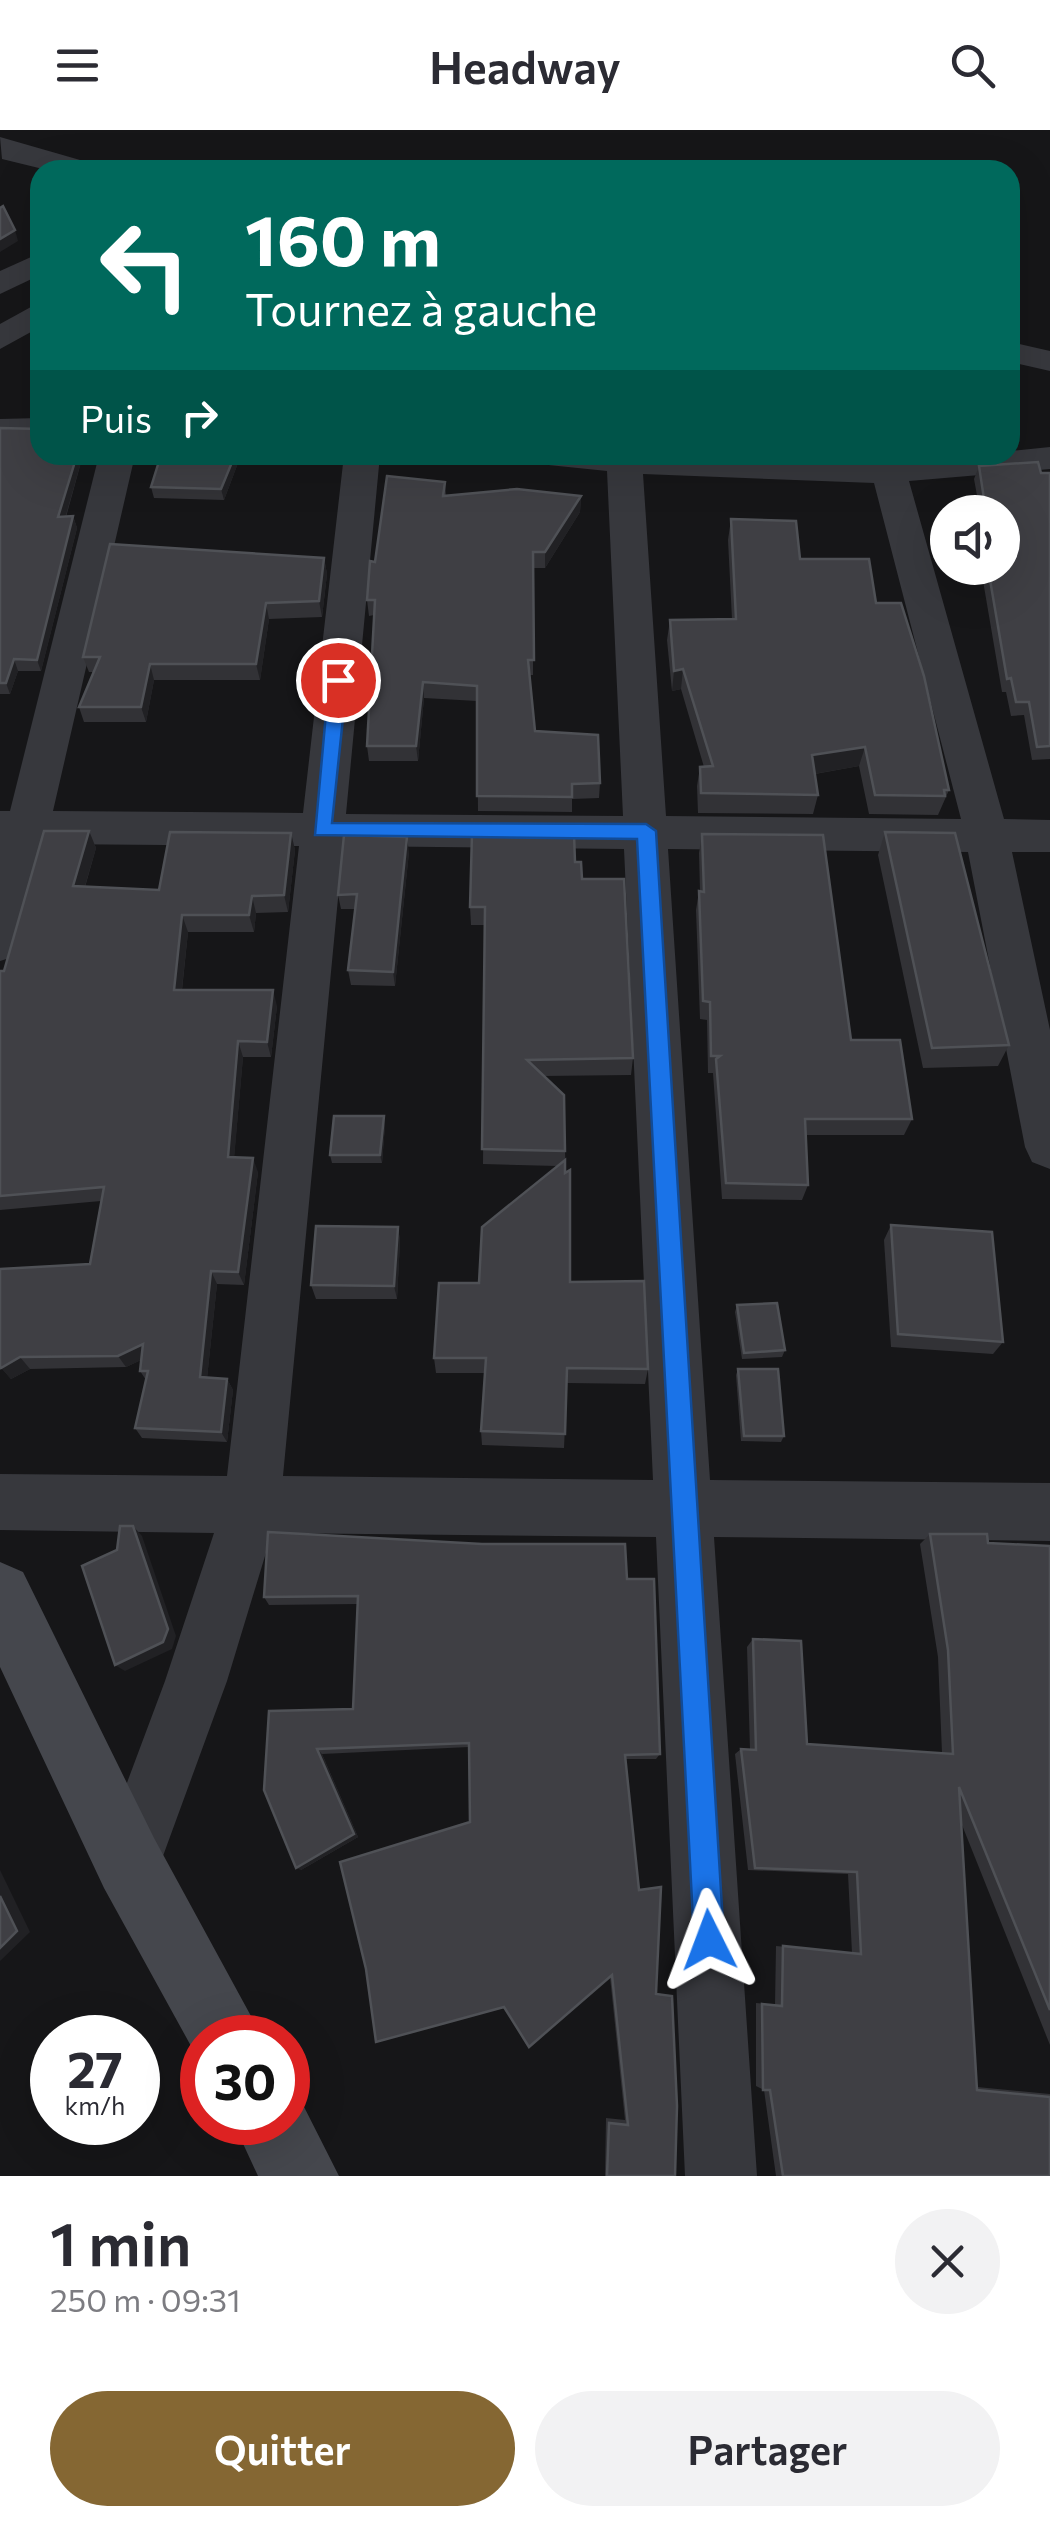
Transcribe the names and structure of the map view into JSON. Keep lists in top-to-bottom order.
{
  "page": {
    "header": "Headway",
    "turn": ["160 m", "Tournez à gauche"],
    "then": "Puis",
    "speed": "27 km/h",
    "limit": "30",
    "heading": ["1 min", "250 m · 09:31"],
    "buttons": ["Quitter", "Partager"]
  }
}
